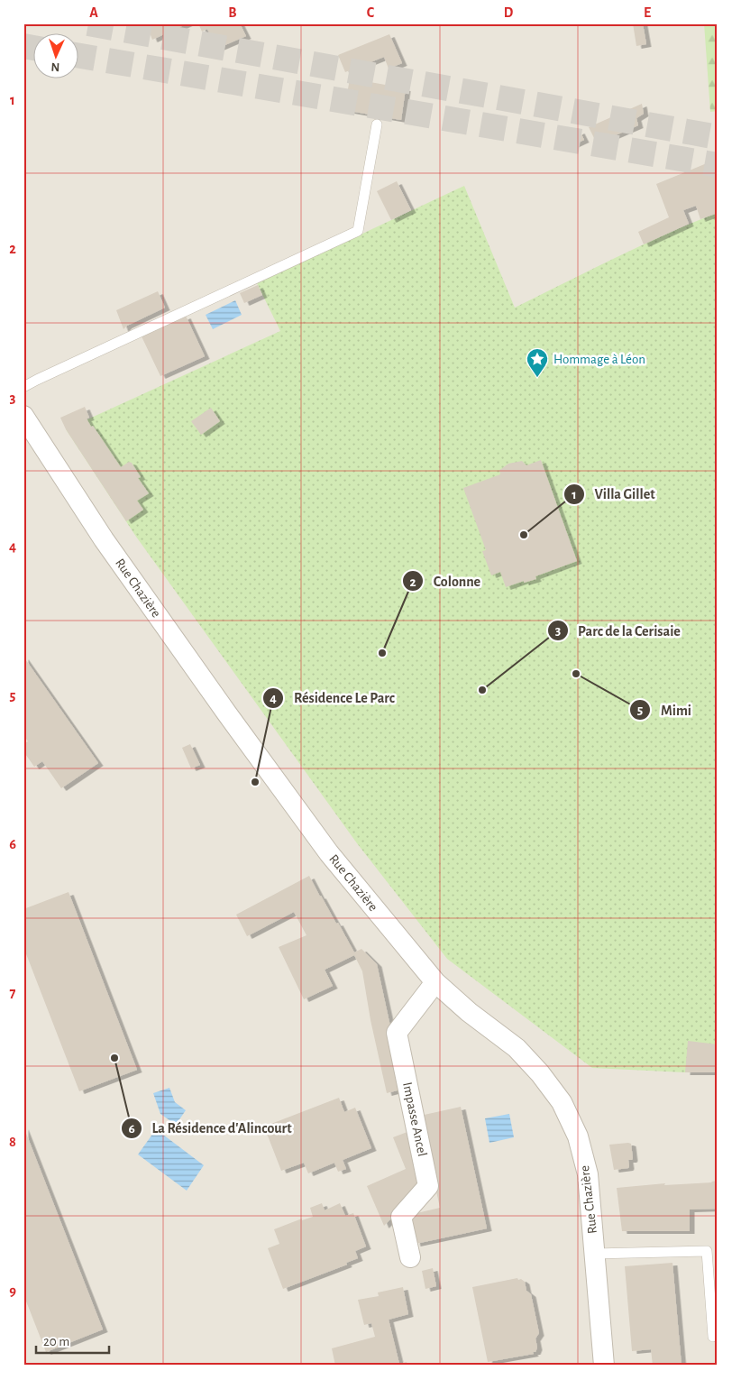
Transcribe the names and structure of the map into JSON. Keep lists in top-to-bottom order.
{
  "streets": {
    "street": ["Rue Chazière", "Impasse Ancel"]
  },
  "crossings": [
    ["Rue Chazière", "Impasse Ancel"]
  ],
  "places": {
    "place": ["Hommage à Léon"],
    "other": [
      "Villa Gillet",
      "Colonne",
      "Mimi",
      "Parc de la Cerisaie",
      "Résidence Le Parc",
      "La Résidence d'Alincourt"
    ]
  },
  "scale_bar": "20 m",
  "north": "bottom",
  "grid": {
    "columns": [
      "A",
      "B",
      "C",
      "D",
      "E"
    ],
    "rows": [
      "1",
      "2",
      "3",
      "4",
      "5",
      "6",
      "7",
      "8",
      "9"
    ]
  }
}
